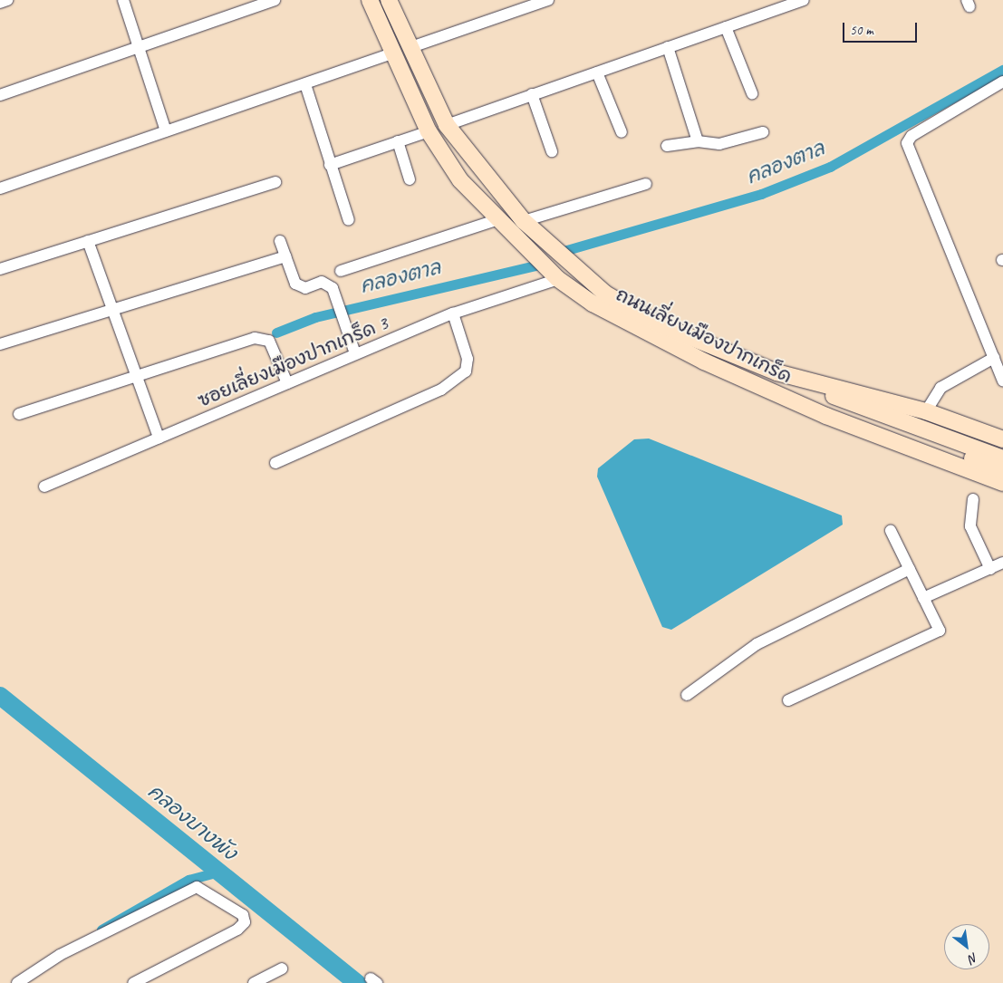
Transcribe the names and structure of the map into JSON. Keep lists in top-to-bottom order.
{
  "streets": {
    "main road": ["ถนนเลี่ยงเมืองปากเกร็ด"],
    "street": ["ซอยเลี่ยงเมืองปากเกร็ด 3"]
  },
  "crossings": [
    ["ถนนเลี่ยงเมืองปากเกร็ด", "ซอยเลี่ยงเมืองปากเกร็ด 3"]
  ],
  "water": ["คลองตาล", "คลองบางพัง"],
  "scale_bar": "50 m",
  "north": "bottom right"
}
